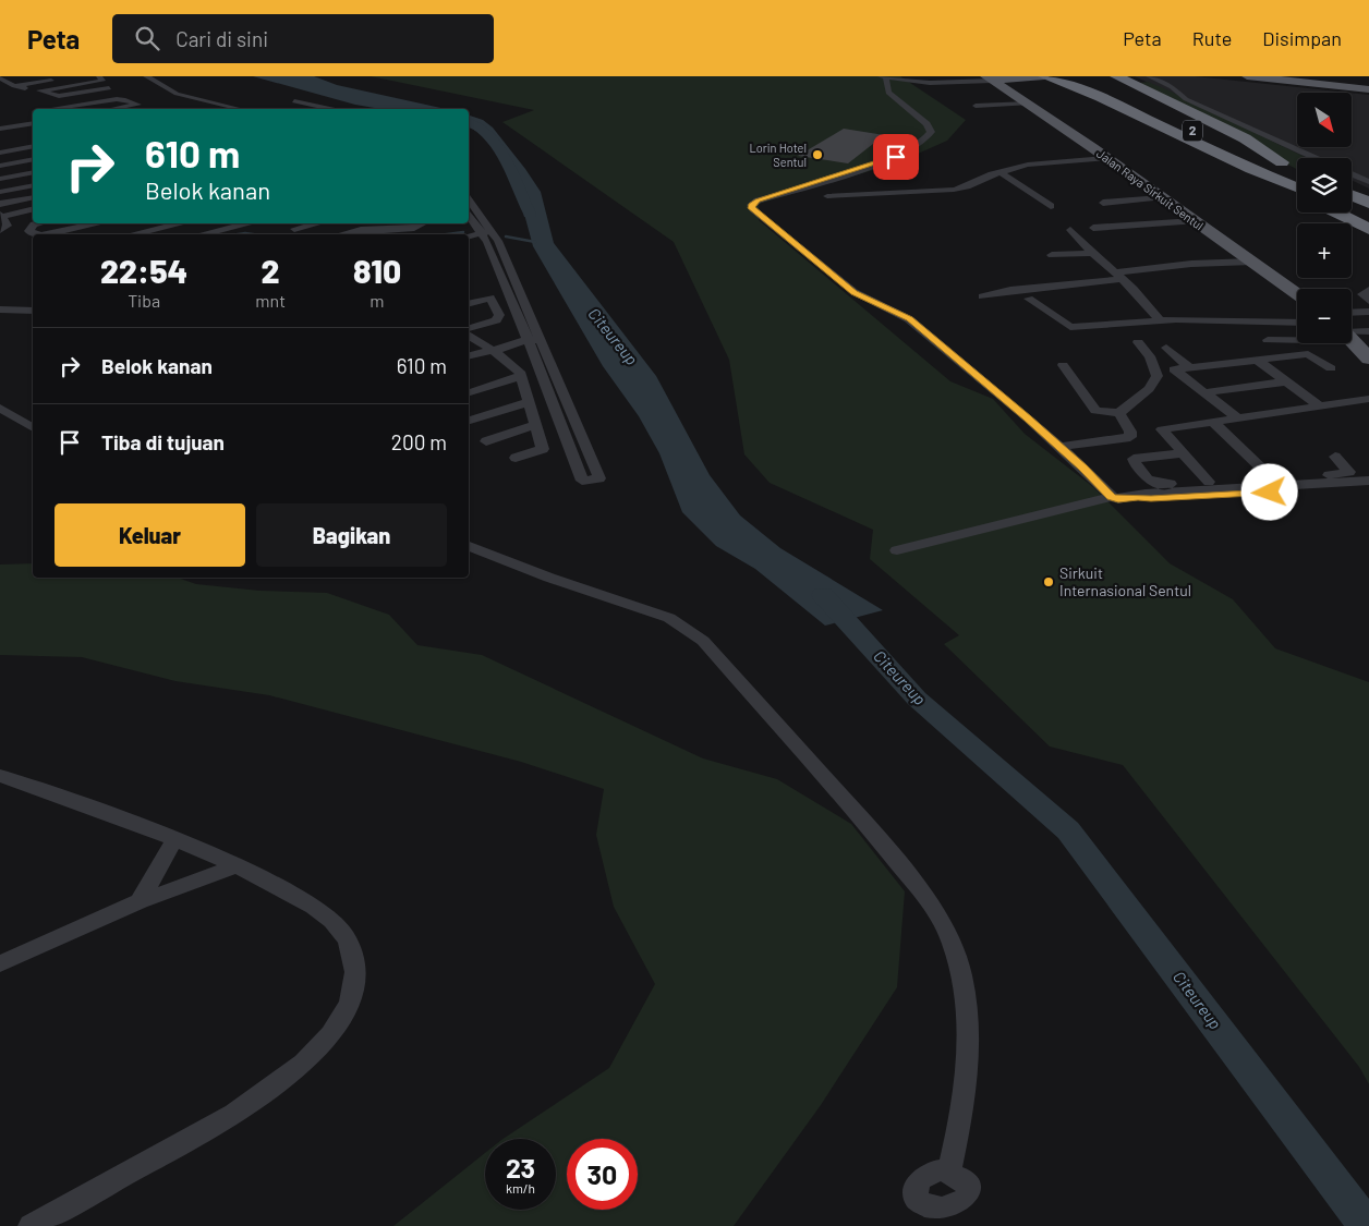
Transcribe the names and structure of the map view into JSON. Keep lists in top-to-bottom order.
{
  "streets": {
    "highway": ["2"],
    "main road": ["Jalan Raya Sirkuit Sentul"]
  },
  "water": ["Citeureup"],
  "places": ["Lorin Hotel Sentul", "Sirkuit Internasional Sentul"],
  "north": "bottom right",
  "page": {
    "header": "Peta",
    "search": "Cari di sini",
    "nav": ["Peta", "Rute", "Disimpan"],
    "map_buttons": ["+", "−"],
    "turn": ["610 m", "Belok kanan"],
    "eta": [
      "22:54",
      "Tiba",
      "2",
      "mnt",
      "810",
      "m"
    ],
    "list": [
      {
        "name": "Belok kanan",
        "value": "610 m"
      },
      {
        "name": "Tiba di tujuan",
        "value": "200 m"
      }
    ],
    "buttons": ["Keluar", "Bagikan"],
    "speed": "23 km/h",
    "limit": "30"
  }
}
